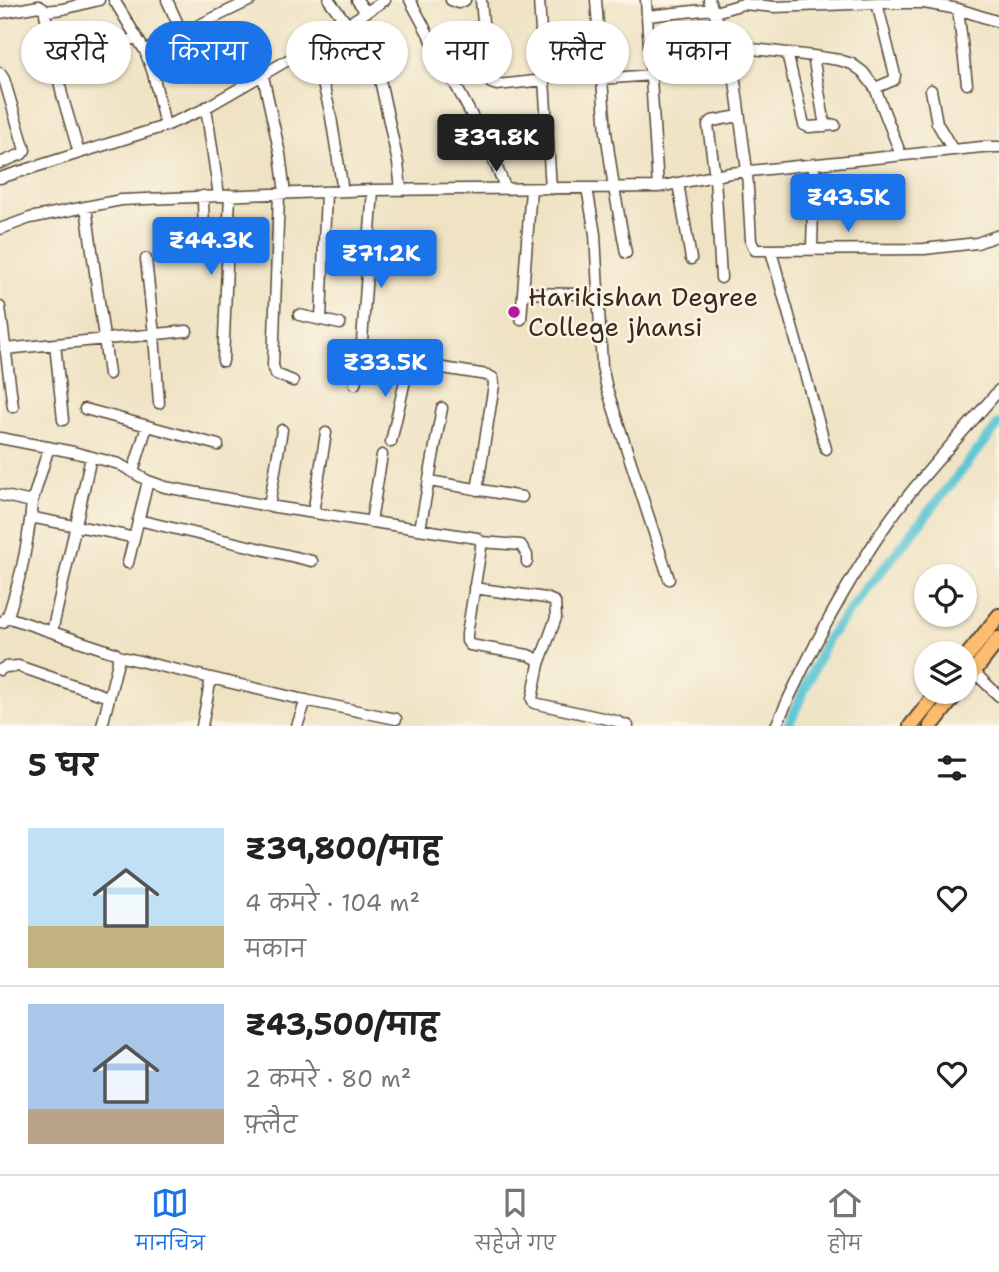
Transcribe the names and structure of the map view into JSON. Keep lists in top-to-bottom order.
{
  "places": ["Harikishan Degree College jhansi"],
  "page": {
    "chip": [
      "खरीदें",
      "किराया",
      "फ़िल्टर",
      "नया",
      "फ़्लैट",
      "मकान"
    ],
    "price": [
      "₹39.8K",
      "₹43.5K",
      "₹44.3K",
      "₹71.2K",
      "₹33.5K"
    ],
    "heading": "5 घर",
    "list": [
      {
        "name": "₹39,800/माह",
        "note": "4 कमरे · 104 m² · मकान"
      },
      {
        "name": "₹43,500/माह",
        "note": "2 कमरे · 80 m² · फ़्लैट"
      }
    ],
    "tabs": ["मानचित्र", "सहेजे गए", "होम"]
  }
}
